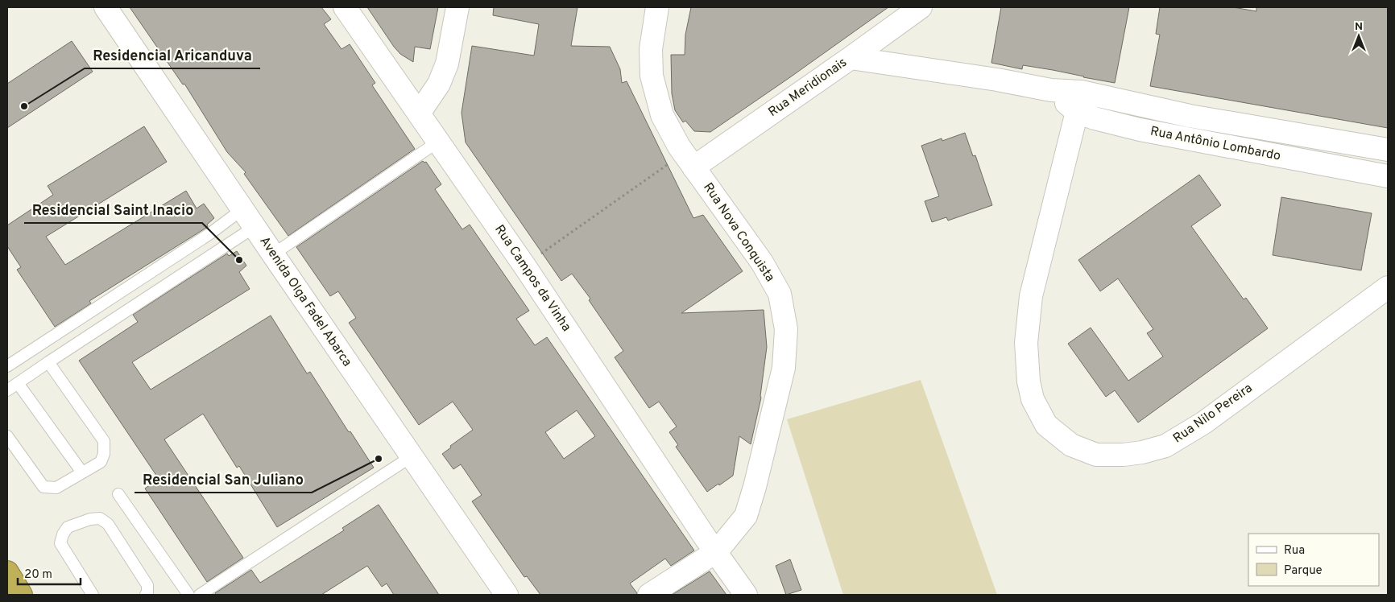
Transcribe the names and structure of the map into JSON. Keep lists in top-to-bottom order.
{
  "streets": {
    "street": [
      "Rua Meridionais",
      "Rua Antônio Lombardo",
      "Rua Nova Conquista",
      "Rua Campos da Vinha",
      "Avenida Olga Fadel Abarca",
      "Rua Nilo Pereira"
    ]
  },
  "crossings": [
    ["Rua Meridionais", "Rua Antônio Lombardo"],
    ["Rua Meridionais", "Rua Nova Conquista"],
    ["Rua Antônio Lombardo", "Rua Nilo Pereira"],
    ["Rua Nova Conquista", "Rua Campos da Vinha"]
  ],
  "places": ["Residencial Aricanduva", "Residencial Saint Inacio", "Residencial San Juliano"],
  "legend": ["Rua", "Parque"],
  "scale_bar": "20 m",
  "north": "top"
}
